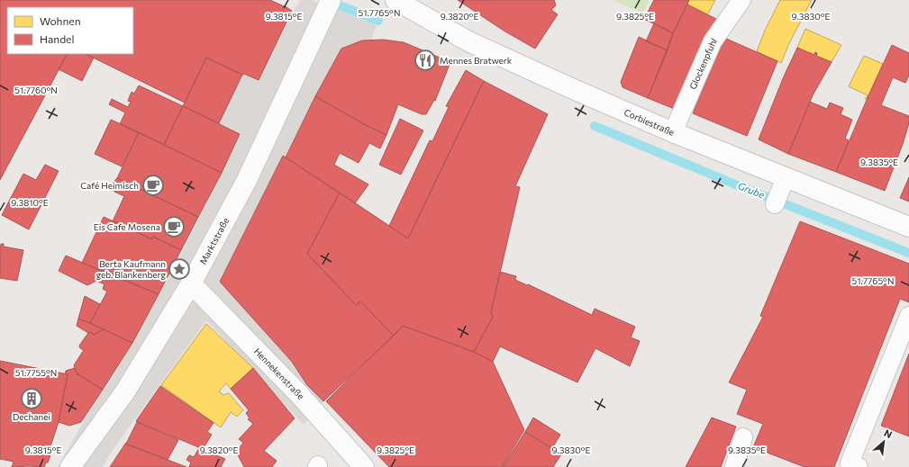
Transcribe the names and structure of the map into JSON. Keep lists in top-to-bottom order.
{
  "streets": {
    "street": ["Corbiestraße", "Marktstraße", "Hennekenstraße"],
    "lane": ["Glockenpfuhl"]
  },
  "crossings": [
    ["Glockenpfuhl", "Corbiestraße"],
    ["Marktstraße", "Hennekenstraße"]
  ],
  "water": ["Grube"],
  "places": {
    "restaurant": ["Mennes Bratwerk"],
    "cafe": ["Café Heimisch", "Eis Cafe Mosena"],
    "place": ["Berta Kaufmann geb. Blankenberg"],
    "building": ["Dechanei"]
  },
  "legend": ["Wohnen", "Handel"],
  "north": "top right",
  "coordinates": [
    "51.7765°N",
    "9.3815°E",
    "9.3820°E",
    "9.3825°E",
    "9.3830°E",
    "51.7760°N",
    "9.3835°E",
    "9.3810°E",
    "51.7755°N"
  ]
}
